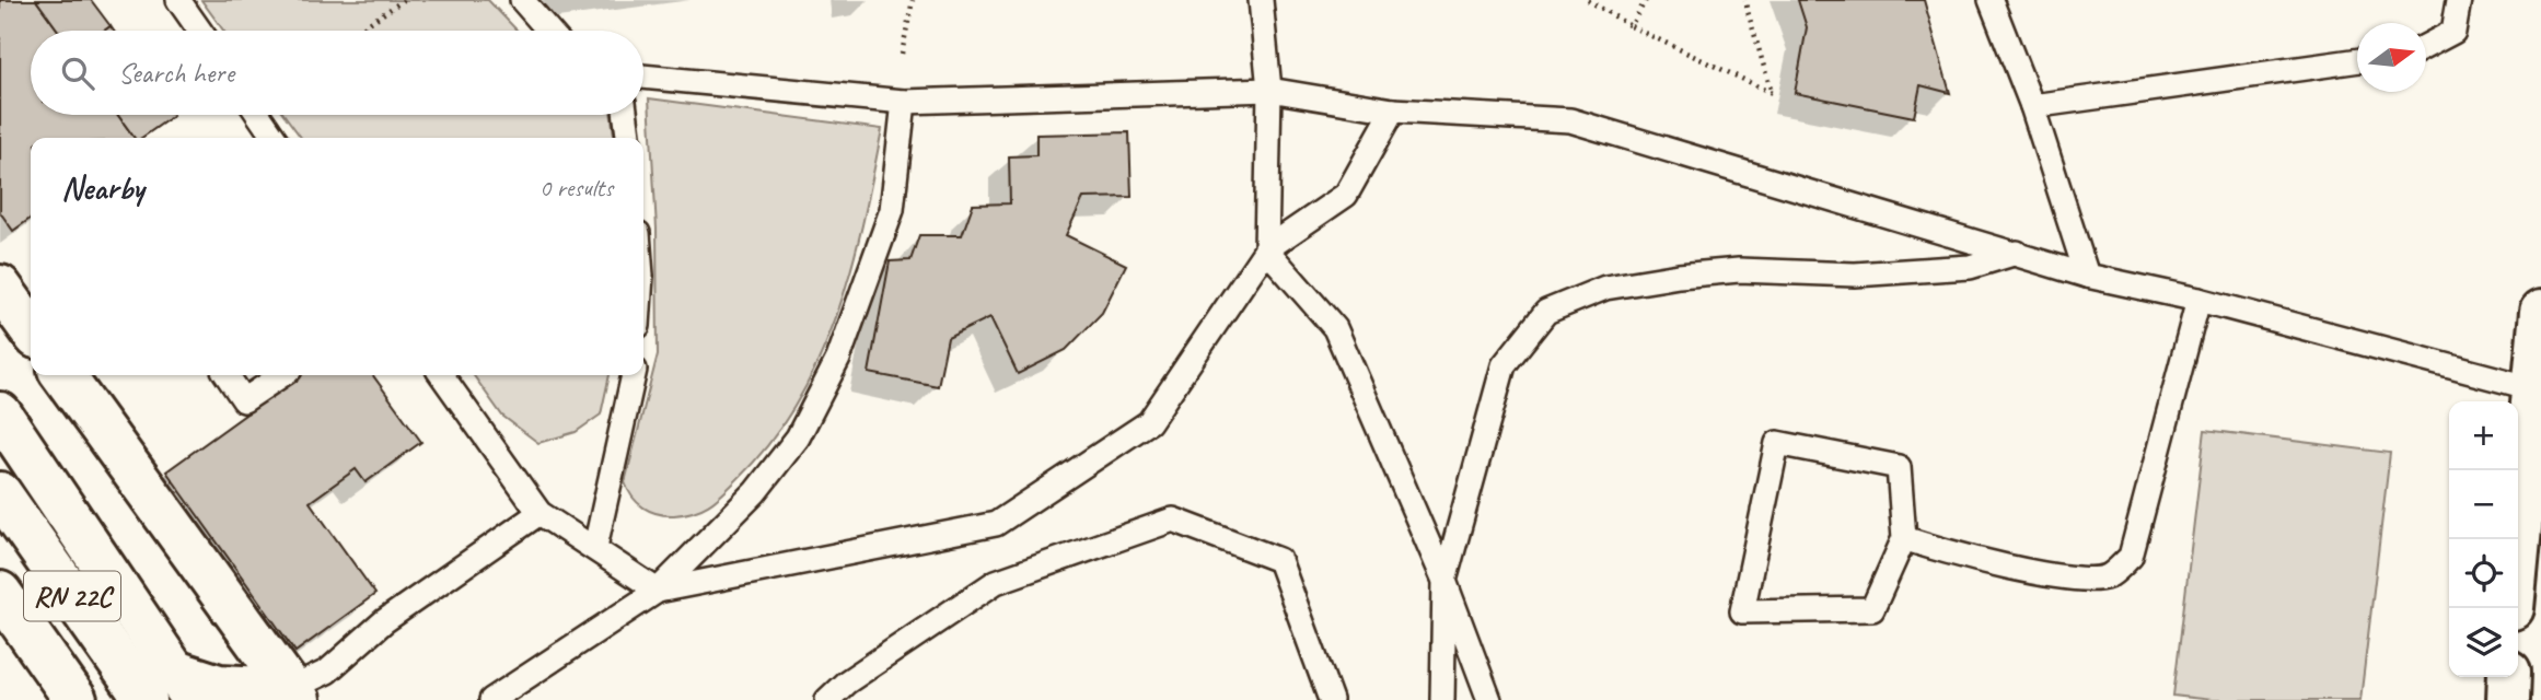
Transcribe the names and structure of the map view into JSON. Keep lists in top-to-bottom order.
{
  "streets": {
    "main road": ["RN 22C"]
  },
  "north": "right",
  "page": {
    "search": "Search here",
    "heading": ["Nearby", "0 results"],
    "map_buttons": ["+", "−"]
  }
}
